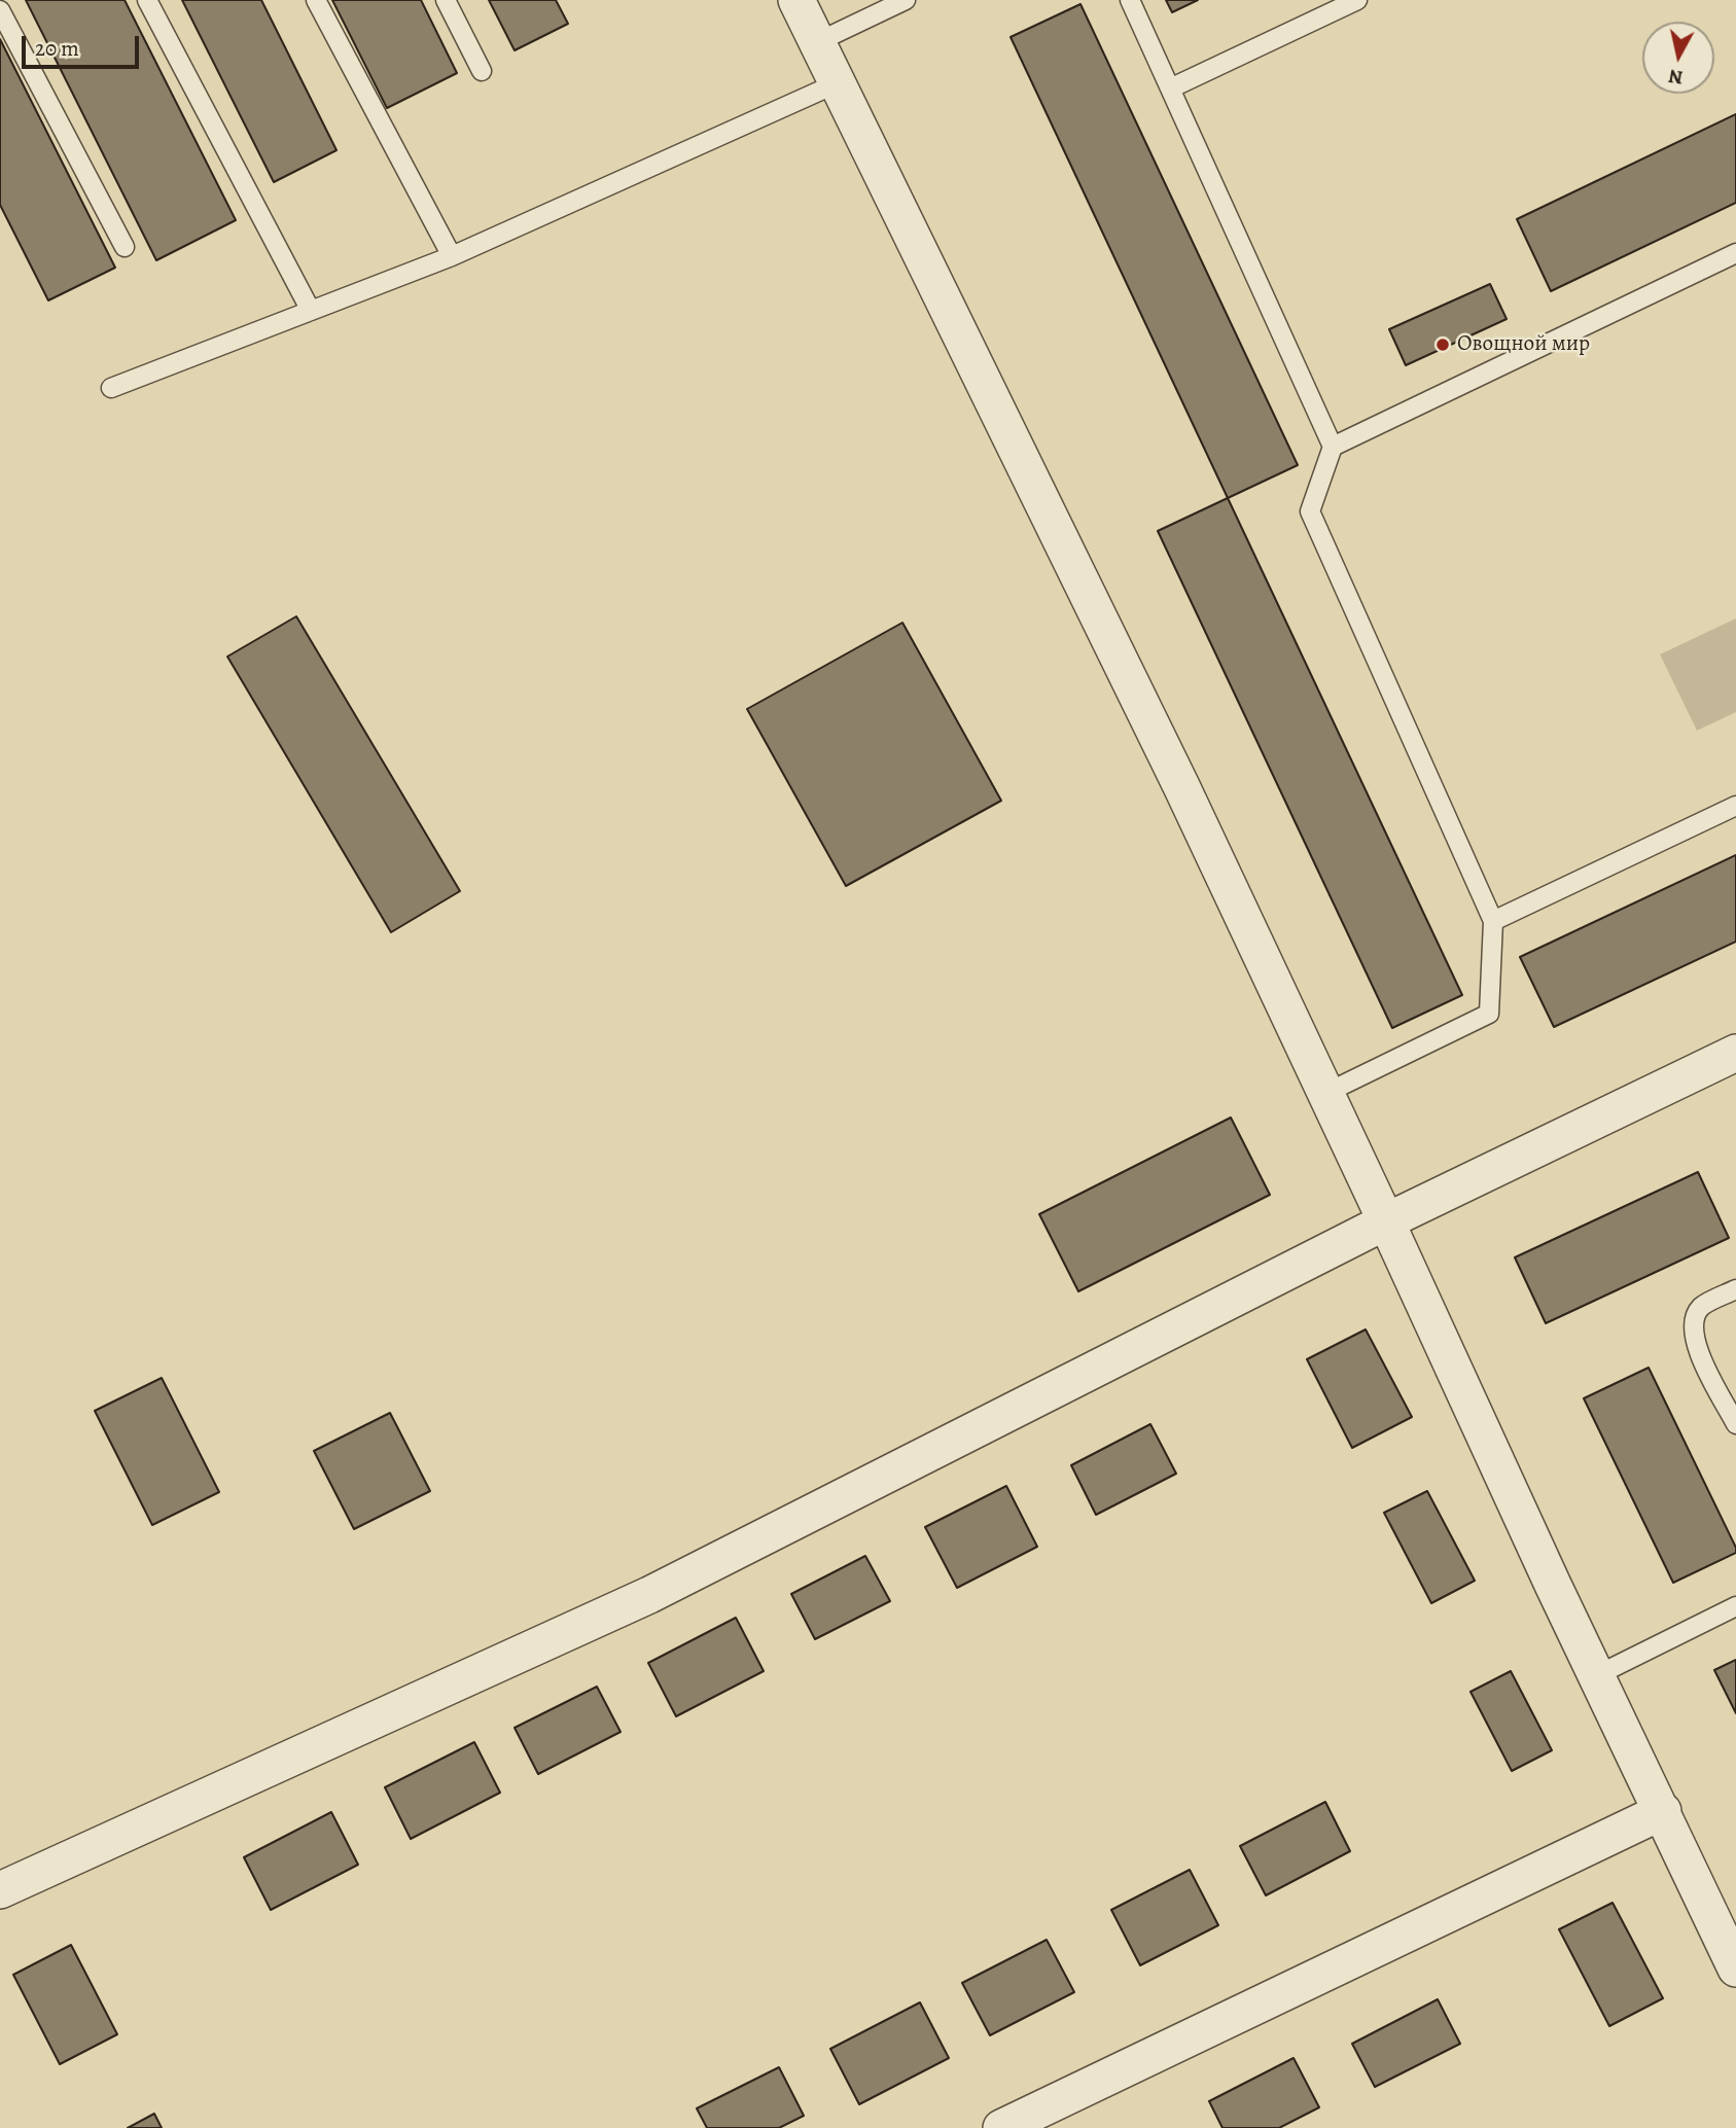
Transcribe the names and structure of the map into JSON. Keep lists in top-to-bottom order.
{
  "places": ["Овощной мир"],
  "scale_bar": "20 m",
  "north": "bottom"
}
